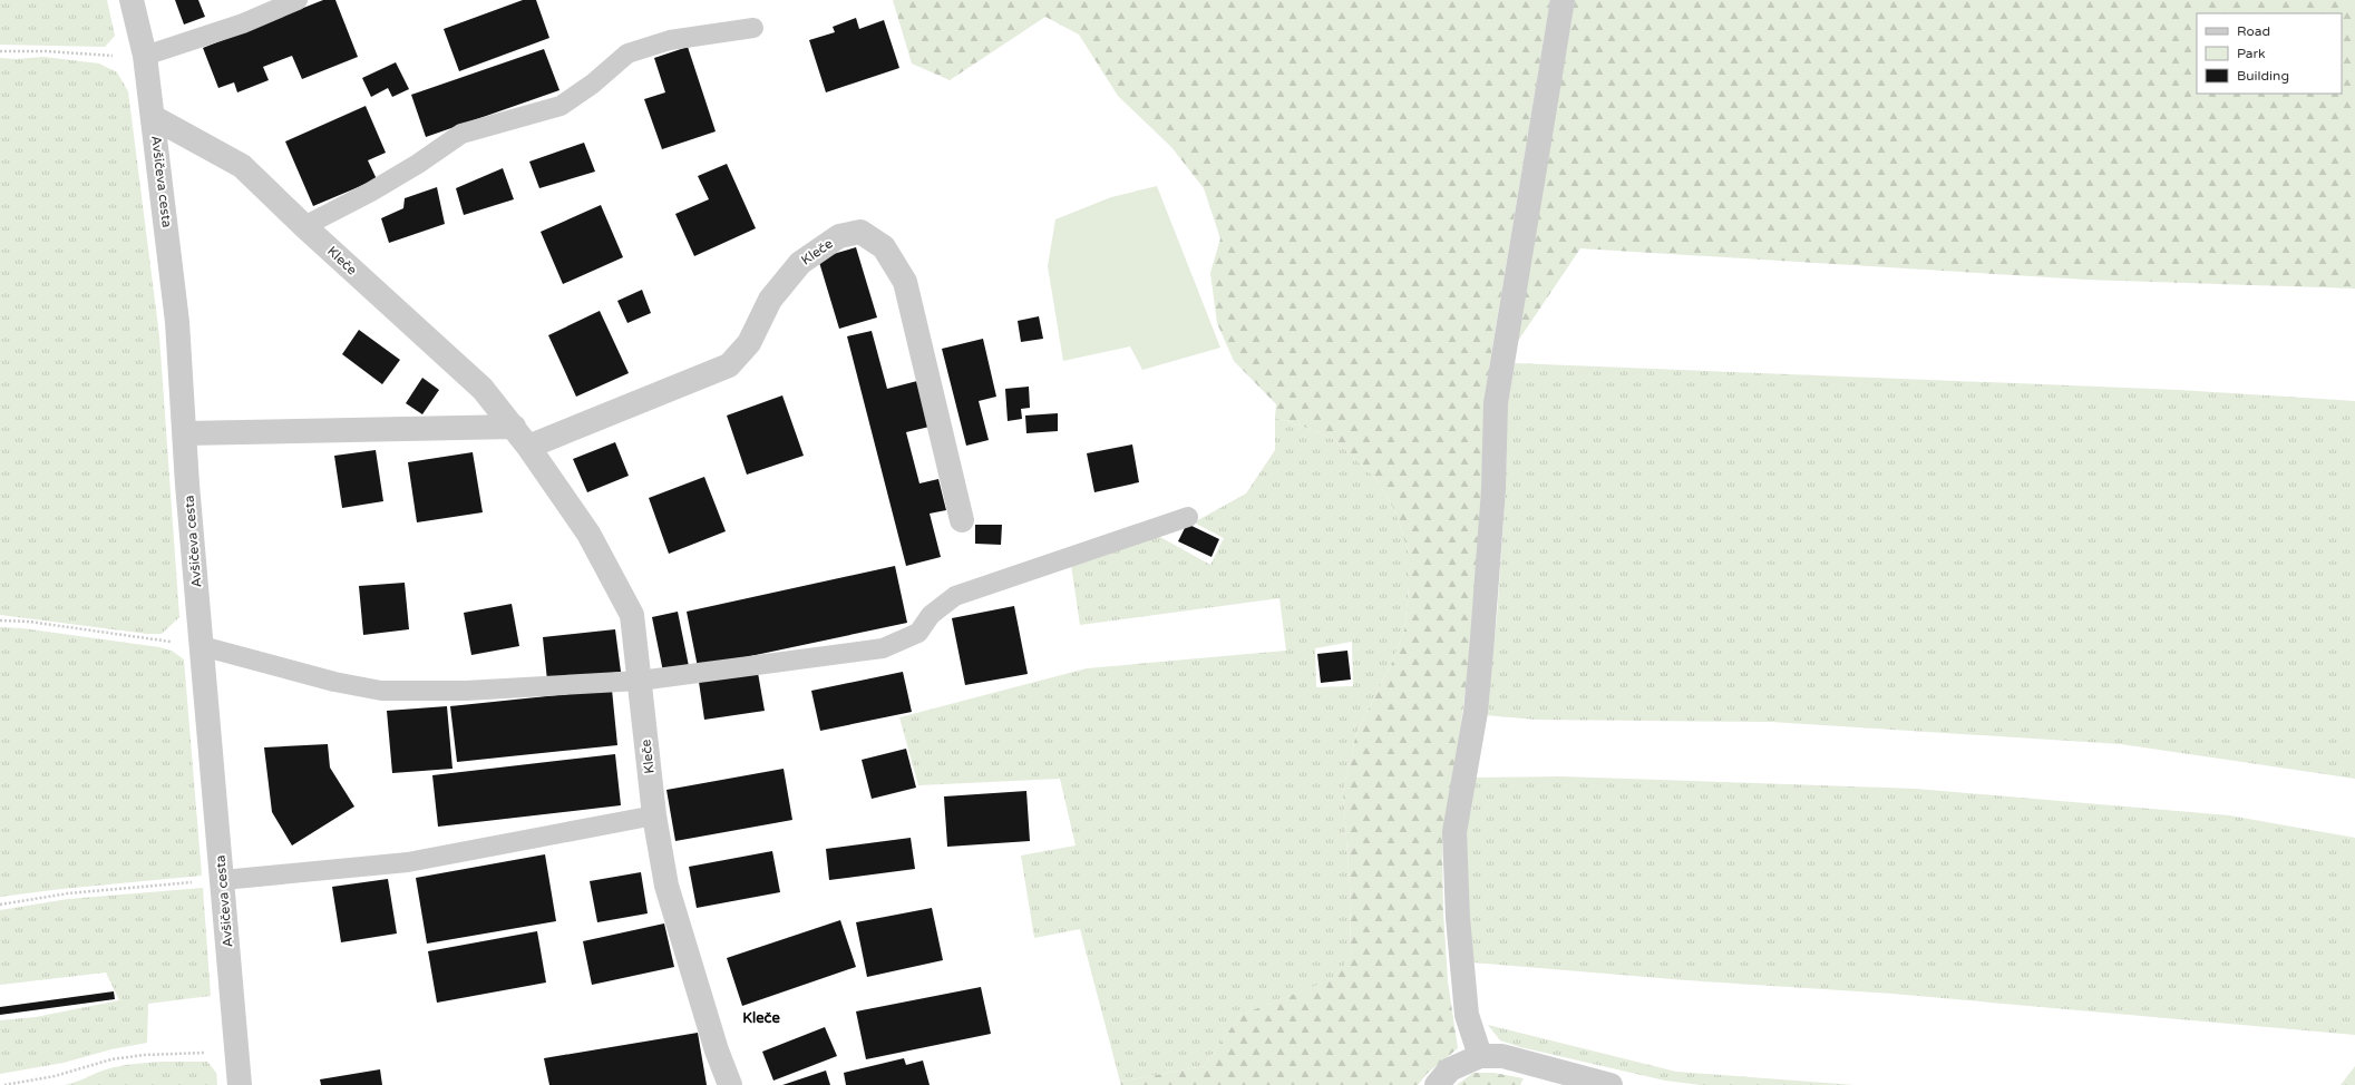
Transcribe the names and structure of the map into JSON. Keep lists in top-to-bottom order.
{
  "streets": {
    "street": ["Avšičeva cesta", "Kleče"]
  },
  "crossings": [
    ["Avšičeva cesta", "Kleče"]
  ],
  "districts": ["Kleče"],
  "legend": ["Road", "Park", "Building"]
}
